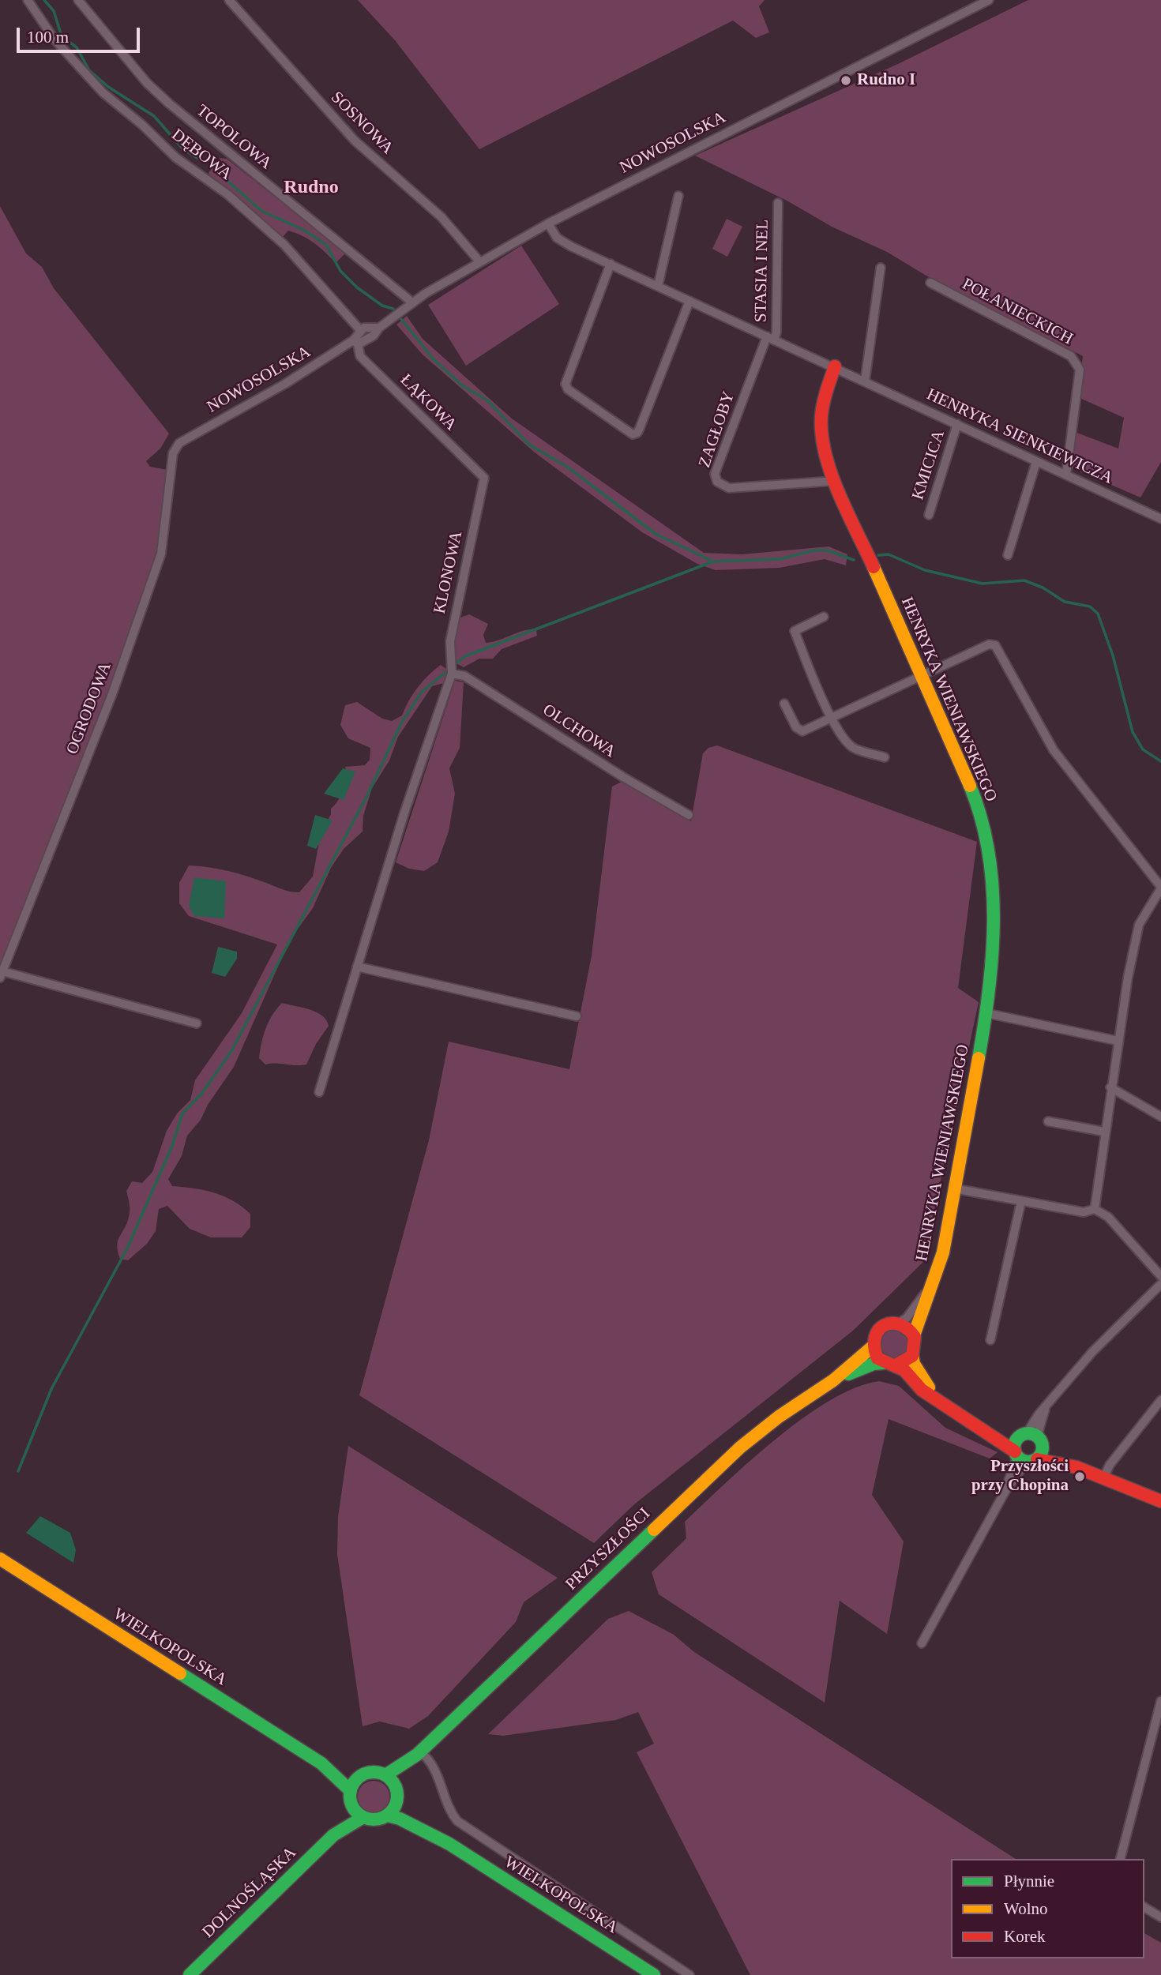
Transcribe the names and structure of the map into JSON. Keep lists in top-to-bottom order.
{
  "streets": {
    "street": [
      "SOSNOWA",
      "TOPOLOWA",
      "NOWOSOLSKA",
      "DĘBOWA",
      "STASIA I NEL",
      "POŁANIECKICH",
      "ŁĄKOWA",
      "ZAGŁOBY",
      "HENRYKA SIENKIEWICZA",
      "KMICICA",
      "KLONOWA",
      "HENRYKA WIENIAWSKIEGO",
      "OGRODOWA",
      "OLCHOWA",
      "PRZYSZŁOŚCI",
      "WIELKOPOLSKA",
      "DOLNOŚLĄSKA"
    ]
  },
  "crossings": [
    ["SOSNOWA", "NOWOSOLSKA"],
    ["TOPOLOWA", "NOWOSOLSKA"],
    ["NOWOSOLSKA", "DĘBOWA"],
    ["NOWOSOLSKA", "ŁĄKOWA"],
    ["NOWOSOLSKA", "HENRYKA SIENKIEWICZA"],
    ["NOWOSOLSKA", "OGRODOWA"],
    ["STASIA I NEL", "ZAGŁOBY"],
    ["STASIA I NEL", "HENRYKA SIENKIEWICZA"],
    ["POŁANIECKICH", "HENRYKA SIENKIEWICZA"],
    ["ŁĄKOWA", "KLONOWA"],
    ["ZAGŁOBY", "HENRYKA SIENKIEWICZA"],
    ["ZAGŁOBY", "HENRYKA WIENIAWSKIEGO"],
    ["HENRYKA SIENKIEWICZA", "KMICICA"],
    ["HENRYKA SIENKIEWICZA", "HENRYKA WIENIAWSKIEGO"],
    ["KLONOWA", "OLCHOWA"],
    ["HENRYKA WIENIAWSKIEGO", "PRZYSZŁOŚCI"],
    ["PRZYSZŁOŚCI", "WIELKOPOLSKA"],
    ["PRZYSZŁOŚCI", "DOLNOŚLĄSKA"],
    ["WIELKOPOLSKA", "DOLNOŚLĄSKA"]
  ],
  "districts": ["Rudno"],
  "places": ["Rudno I", "Przyszłości przy Chopina"],
  "legend": ["Płynnie", "Wolno", "Korek"],
  "scale_bar": "100 m"
}
